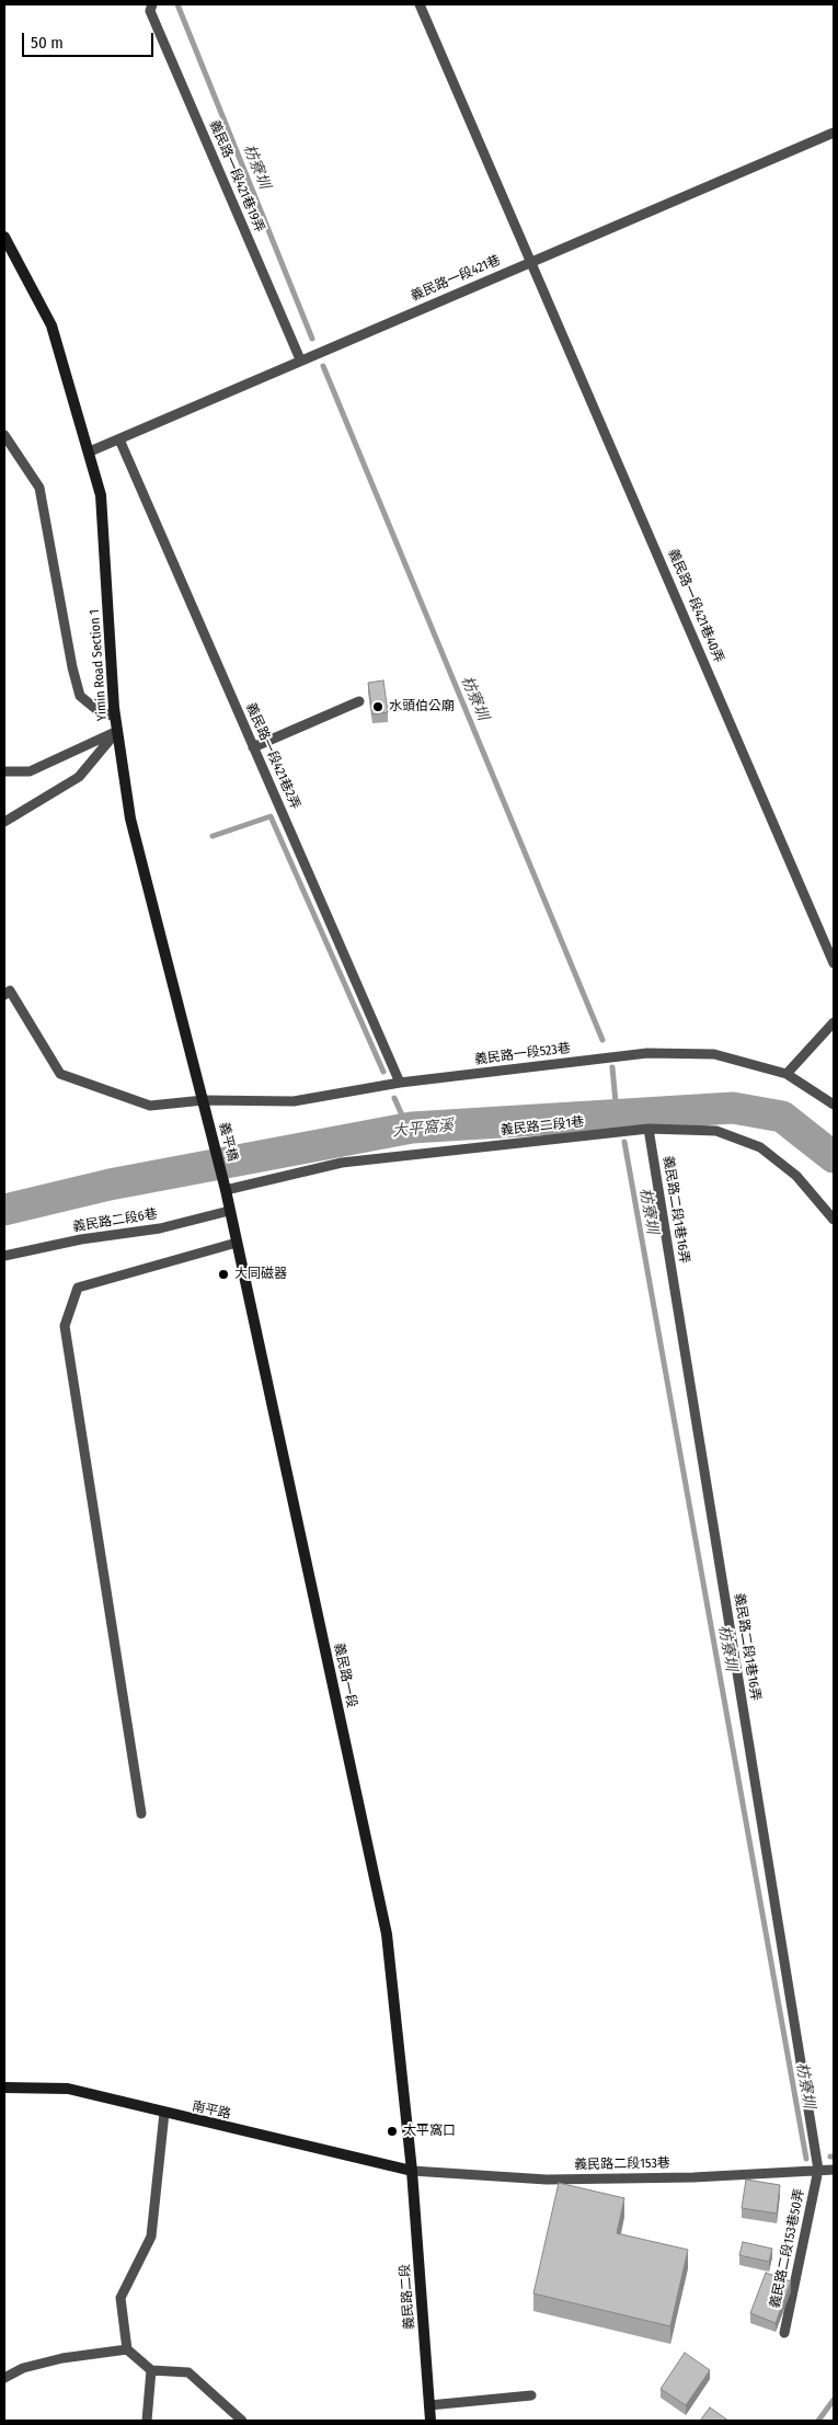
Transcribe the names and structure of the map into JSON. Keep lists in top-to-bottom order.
{
  "streets": {
    "street": [
      "Yimin Road Section 1",
      "義平橋",
      "義民路一段",
      "南平路",
      "義民路二段"
    ],
    "lane": [
      "義民路一段421巷19弄",
      "義民路一段421巷",
      "義民路一段421巷40弄",
      "義民路一段421巷2弄",
      "義民路一段523巷",
      "義民路二段1巷",
      "義民路二段1巷16弄",
      "義民路二段6巷",
      "義民路二段153巷",
      "義民路二段153巷50弄"
    ]
  },
  "crossings": [
    ["義民路一段421巷19弄", "義民路一段421巷"],
    ["義民路一段421巷", "義民路一段421巷40弄"],
    ["義民路一段421巷", "Yimin Road Section 1"],
    ["義民路一段421巷", "義民路一段421巷2弄"],
    ["Yimin Road Section 1", "義民路一段523巷"],
    ["Yimin Road Section 1", "義平橋"],
    ["義民路一段421巷2弄", "義民路一段523巷"],
    ["義民路一段523巷", "義平橋"],
    ["義民路二段1巷", "義平橋"],
    ["義民路二段1巷", "義民路二段1巷16弄"],
    ["義民路二段1巷", "義民路一段"],
    ["義平橋", "義民路一段"],
    ["義民路二段1巷16弄", "義民路二段153巷"],
    ["義民路二段1巷16弄", "義民路二段153巷50弄"],
    ["義民路二段6巷", "義民路一段"],
    ["義民路一段", "南平路"],
    ["義民路一段", "義民路二段153巷"],
    ["義民路一段", "義民路二段"],
    ["南平路", "義民路二段153巷"],
    ["南平路", "義民路二段"],
    ["義民路二段153巷", "義民路二段153巷50弄"],
    ["義民路二段153巷", "義民路二段"]
  ],
  "water": ["枋寮圳", "大平窩溪"],
  "places": ["水頭伯公廟", "大同磁器", "太平窩口"],
  "scale_bar": "50 m"
}
